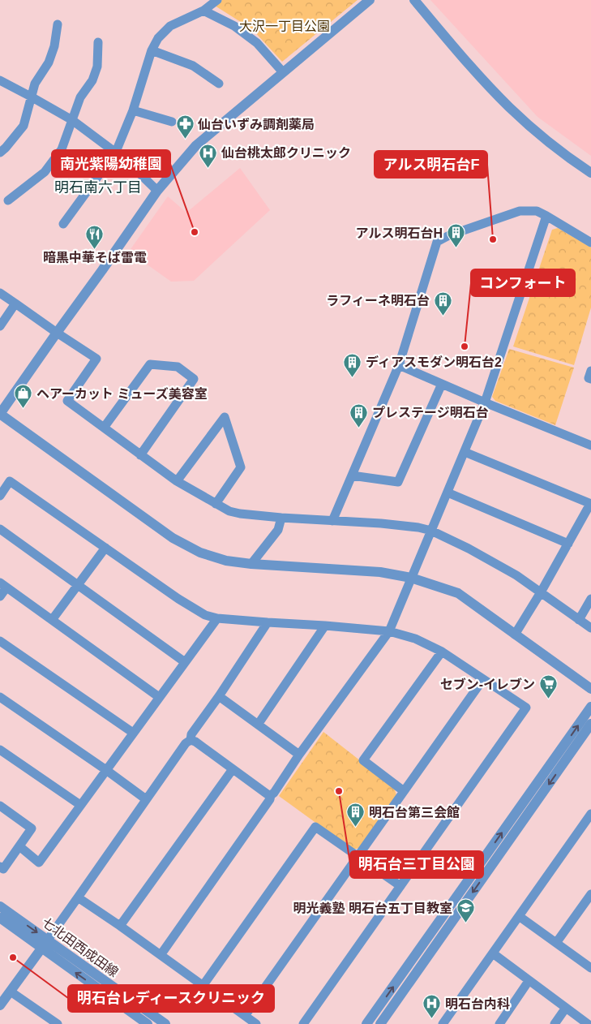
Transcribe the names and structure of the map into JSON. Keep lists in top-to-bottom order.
{
  "streets": {
    "street": ["七北田西成田線"]
  },
  "districts": ["明石南六丁目"],
  "parks": ["大沢一丁目公園"],
  "places": {
    "pharmacy": ["仙台いずみ調剤薬局"],
    "hospital": ["仙台桃太郎クリニック", "明石台内科"],
    "other": [
      "南光紫陽幼稚園",
      "アルス明石台F",
      "コンフォート",
      "明石台三丁目公園",
      "明石台レディースクリニック"
    ],
    "building": [
      "アルス明石台H",
      "ラフィーネ明石台",
      "ディアスモダン明石台2",
      "プレステージ明石台",
      "明石台第三会館"
    ],
    "restaurant": ["暗黒中華そば雷電"],
    "shop": ["ヘアーカット ミューズ美容室"],
    "supermarket": ["セブン-イレブン"],
    "school or university": ["明光義塾 明石台五丁目教室"]
  }
}
